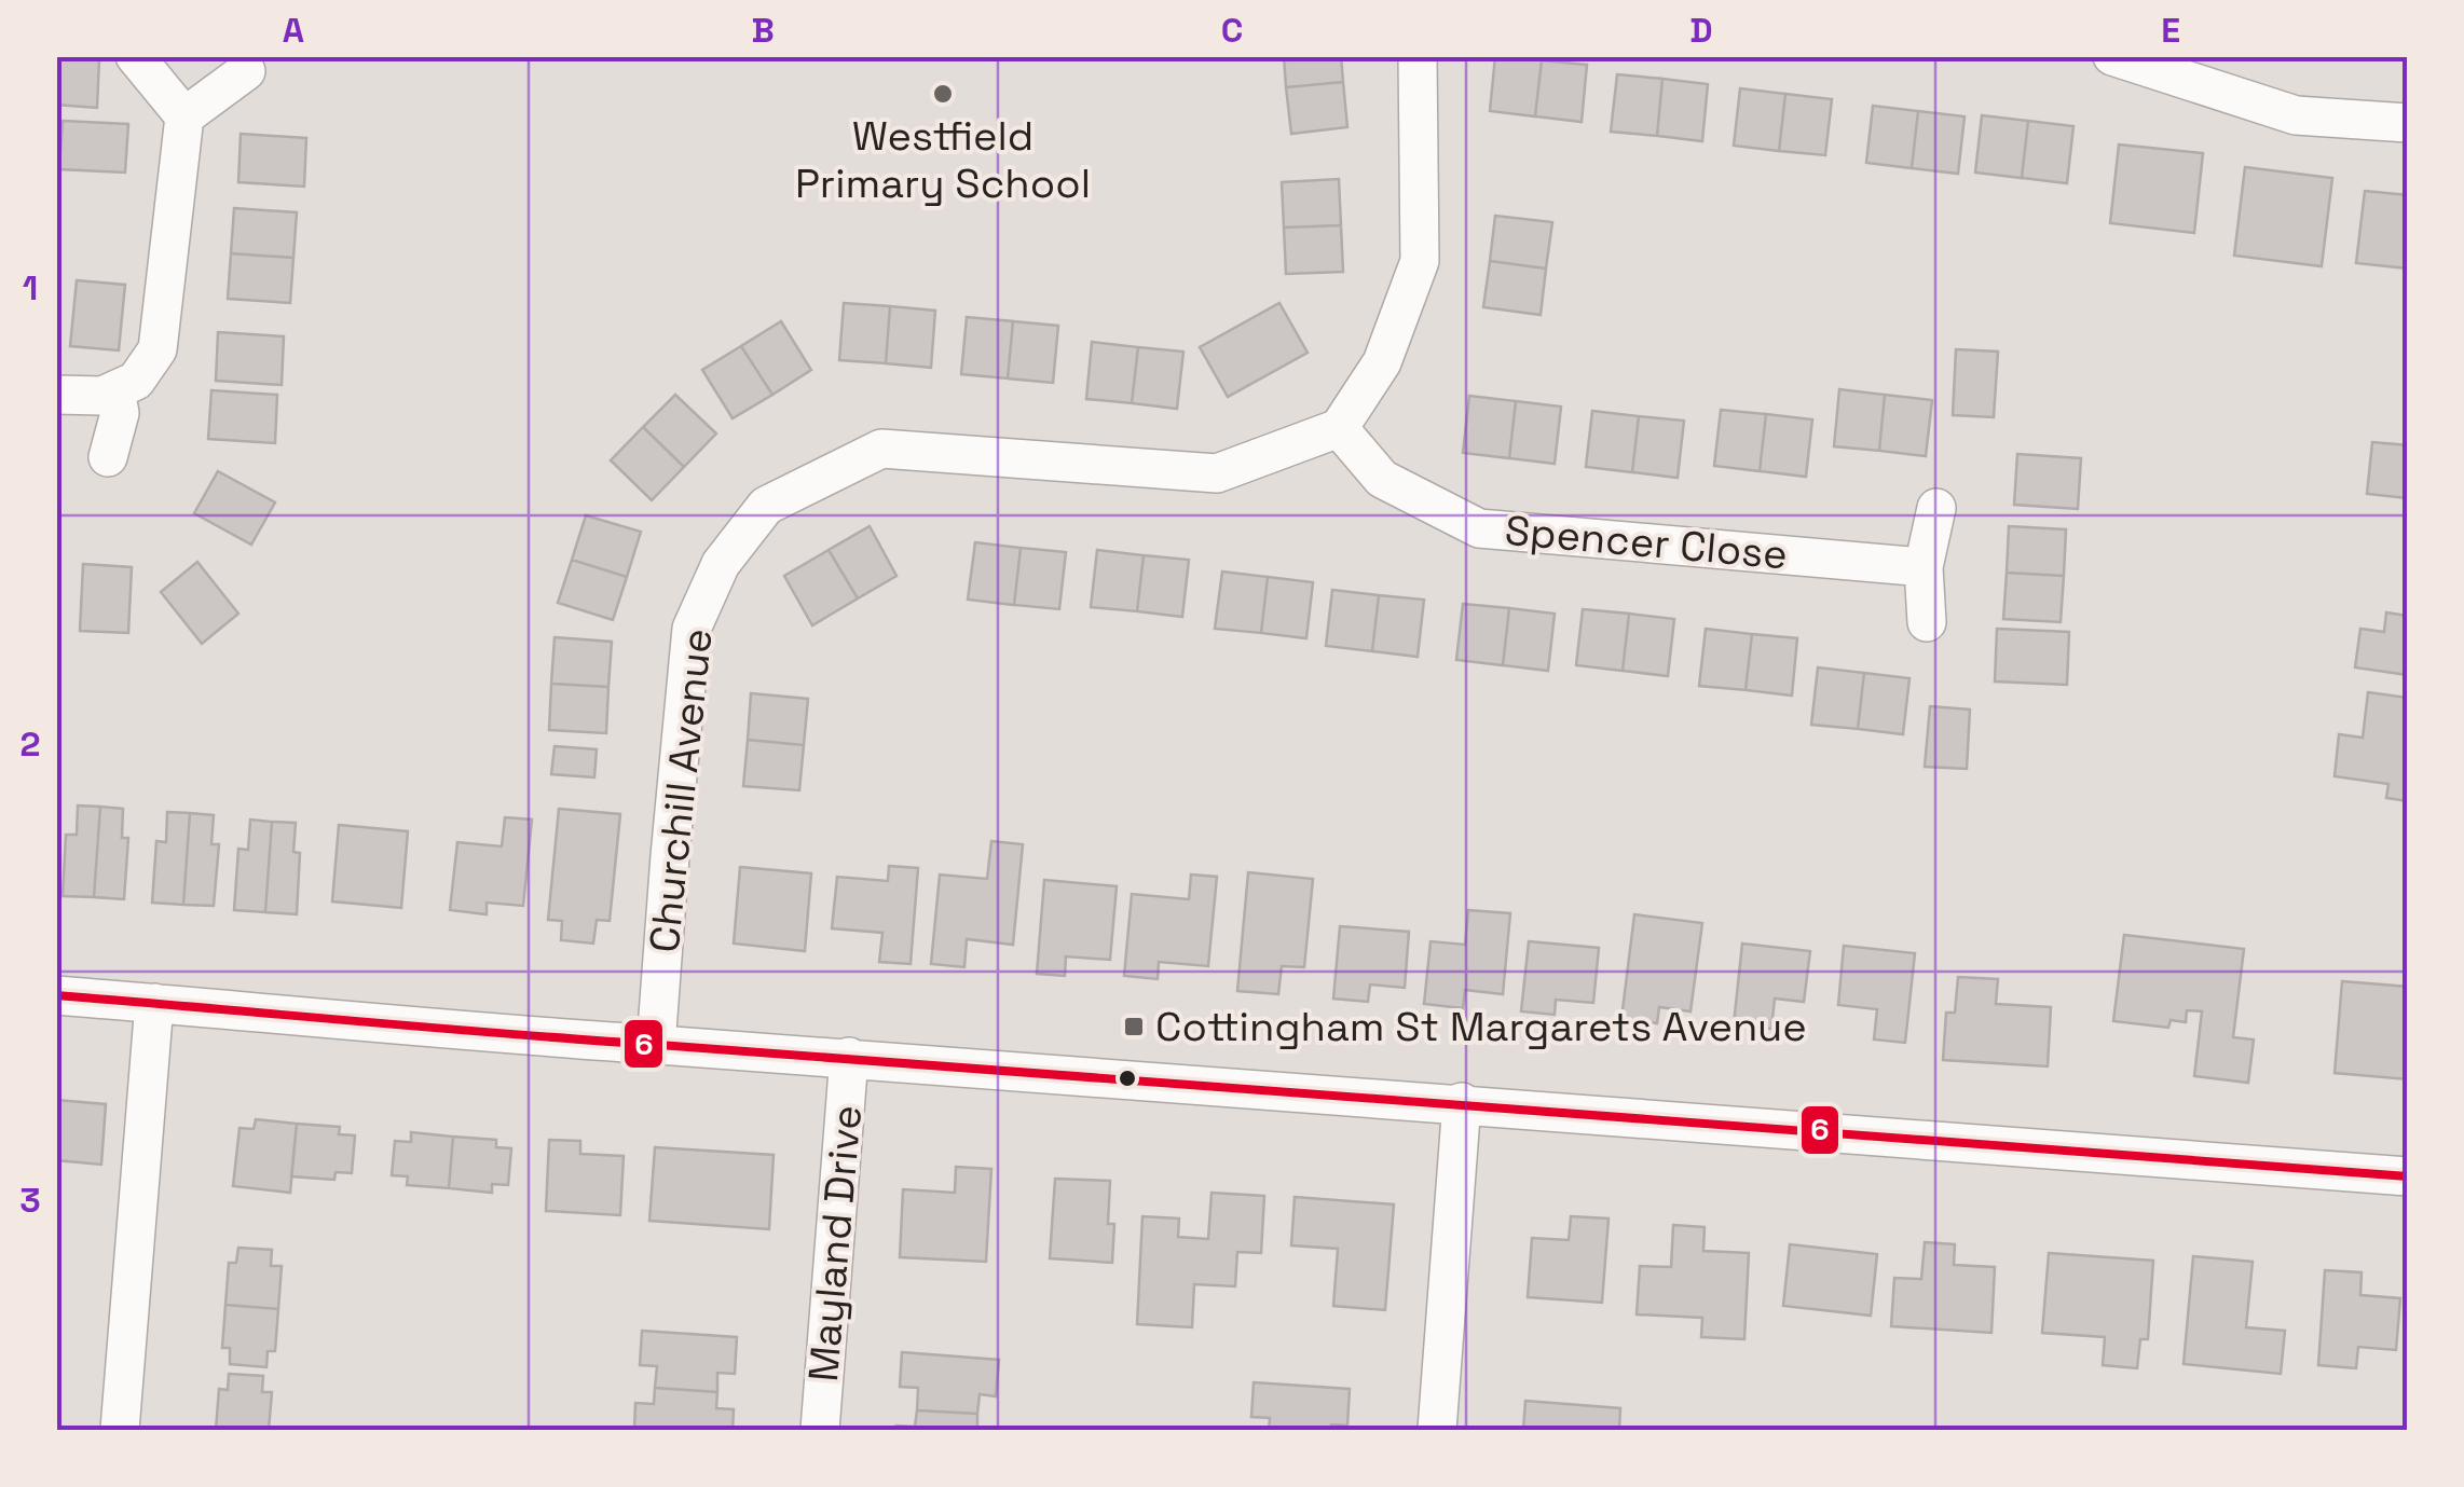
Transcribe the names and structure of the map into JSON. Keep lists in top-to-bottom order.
{
  "streets": {
    "street": ["Spencer Close", "Churchill Avenue", "Mayland Drive"]
  },
  "crossings": [
    ["Spencer Close", "Churchill Avenue"]
  ],
  "places": {
    "other": ["Westfield Primary School"],
    "transit": ["Cottingham St Margarets Avenue"]
  },
  "lines": ["transit line 6"],
  "grid": {
    "columns": [
      "A",
      "B",
      "C",
      "D",
      "E"
    ],
    "rows": ["1", "2", "3"]
  }
}
